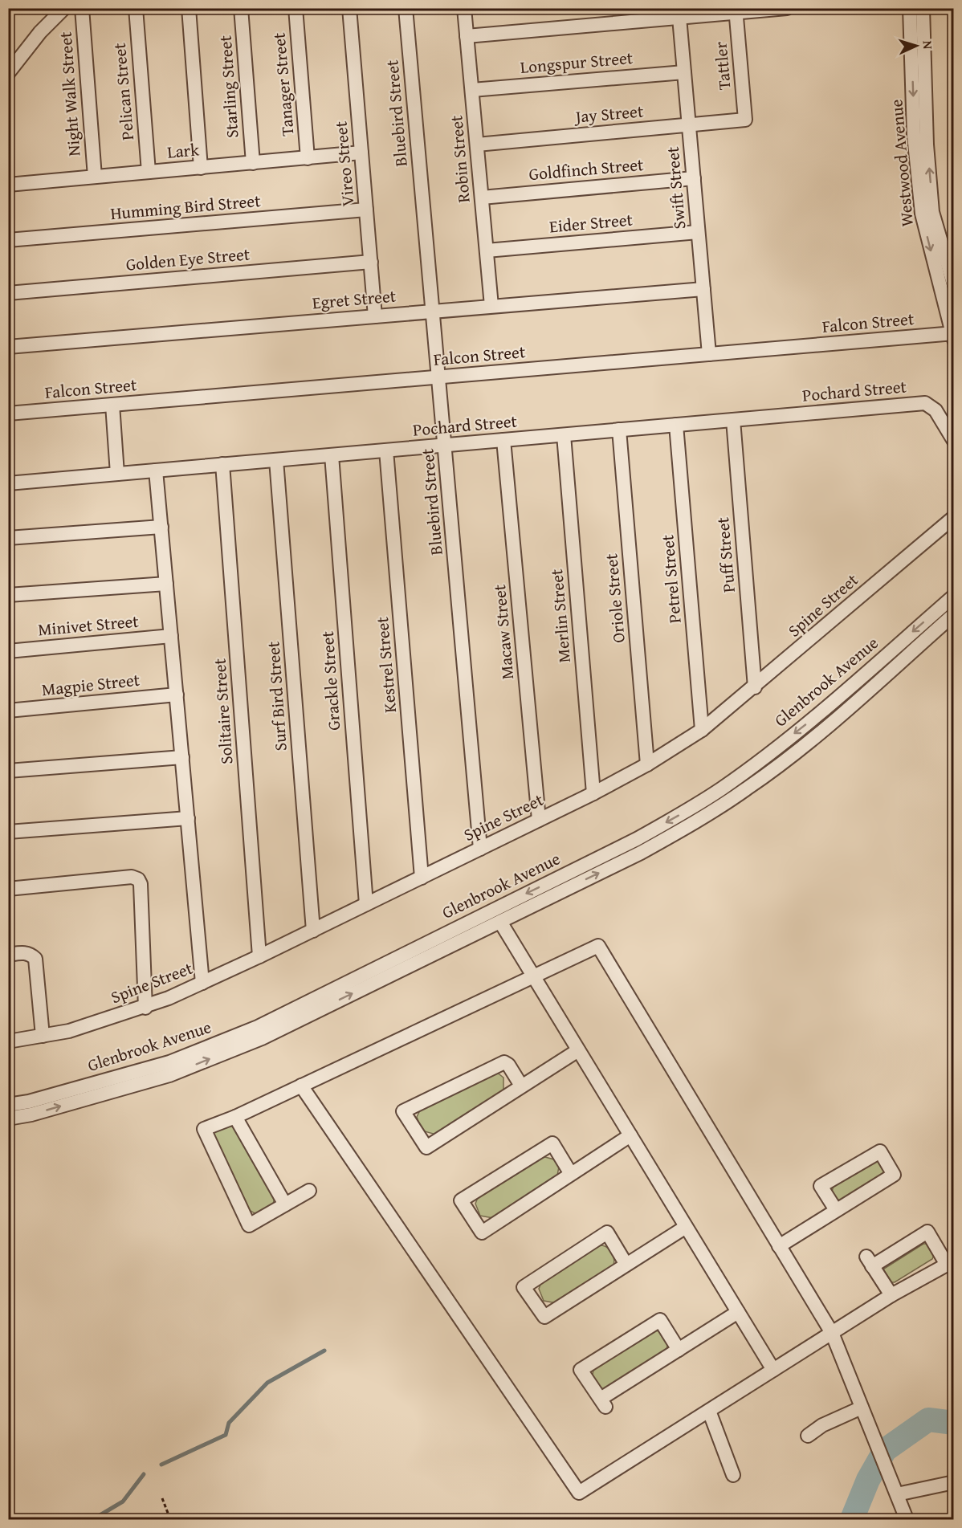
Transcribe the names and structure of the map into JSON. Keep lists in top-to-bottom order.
{
  "streets": {
    "street": [
      "Longspur Street",
      "Tattler",
      "Tanager Street",
      "Starling Street",
      "Pelican Street",
      "Night Walk Street",
      "Bluebird Street",
      "Jay Street",
      "Lark",
      "Robin Street",
      "Westwood Avenue",
      "Vireo Street",
      "Goldfinch Street",
      "Swift Street",
      "Humming Bird Street",
      "Eider Street",
      "Golden Eye Street",
      "Egret Street",
      "Falcon Street",
      "Pochard Street",
      "Puff Street",
      "Petrel Street",
      "Oriole Street",
      "Spine Street",
      "Merlin Street",
      "Minivet Street",
      "Macaw Street",
      "Kestrel Street",
      "Grackle Street",
      "Glenbrook Avenue",
      "Magpie Street",
      "Surf Bird Street",
      "Solitaire Street"
    ]
  },
  "crossings": [
    ["Longspur Street", "Robin Street"],
    ["Longspur Street", "Swift Street"],
    ["Tattler", "Jay Street"],
    ["Tanager Street", "Lark"],
    ["Starling Street", "Lark"],
    ["Pelican Street", "Lark"],
    ["Night Walk Street", "Lark"],
    ["Bluebird Street", "Egret Street"],
    ["Bluebird Street", "Falcon Street"],
    ["Bluebird Street", "Pochard Street"],
    ["Bluebird Street", "Spine Street"],
    ["Jay Street", "Robin Street"],
    ["Jay Street", "Swift Street"],
    ["Lark", "Vireo Street"],
    ["Robin Street", "Goldfinch Street"],
    ["Robin Street", "Eider Street"],
    ["Robin Street", "Egret Street"],
    ["Westwood Avenue", "Falcon Street"],
    ["Vireo Street", "Humming Bird Street"],
    ["Vireo Street", "Golden Eye Street"],
    ["Vireo Street", "Egret Street"],
    ["Goldfinch Street", "Swift Street"],
    ["Swift Street", "Eider Street"],
    ["Swift Street", "Egret Street"],
    ["Swift Street", "Falcon Street"],
    ["Pochard Street", "Puff Street"],
    ["Pochard Street", "Petrel Street"],
    ["Pochard Street", "Oriole Street"],
    ["Pochard Street", "Merlin Street"],
    ["Pochard Street", "Macaw Street"],
    ["Pochard Street", "Kestrel Street"],
    ["Pochard Street", "Grackle Street"],
    ["Pochard Street", "Surf Bird Street"],
    ["Pochard Street", "Solitaire Street"],
    ["Puff Street", "Spine Street"],
    ["Petrel Street", "Spine Street"],
    ["Oriole Street", "Spine Street"],
    ["Spine Street", "Merlin Street"],
    ["Spine Street", "Macaw Street"],
    ["Spine Street", "Kestrel Street"],
    ["Spine Street", "Grackle Street"],
    ["Spine Street", "Surf Bird Street"],
    ["Spine Street", "Solitaire Street"]
  ],
  "north": "right"
}
